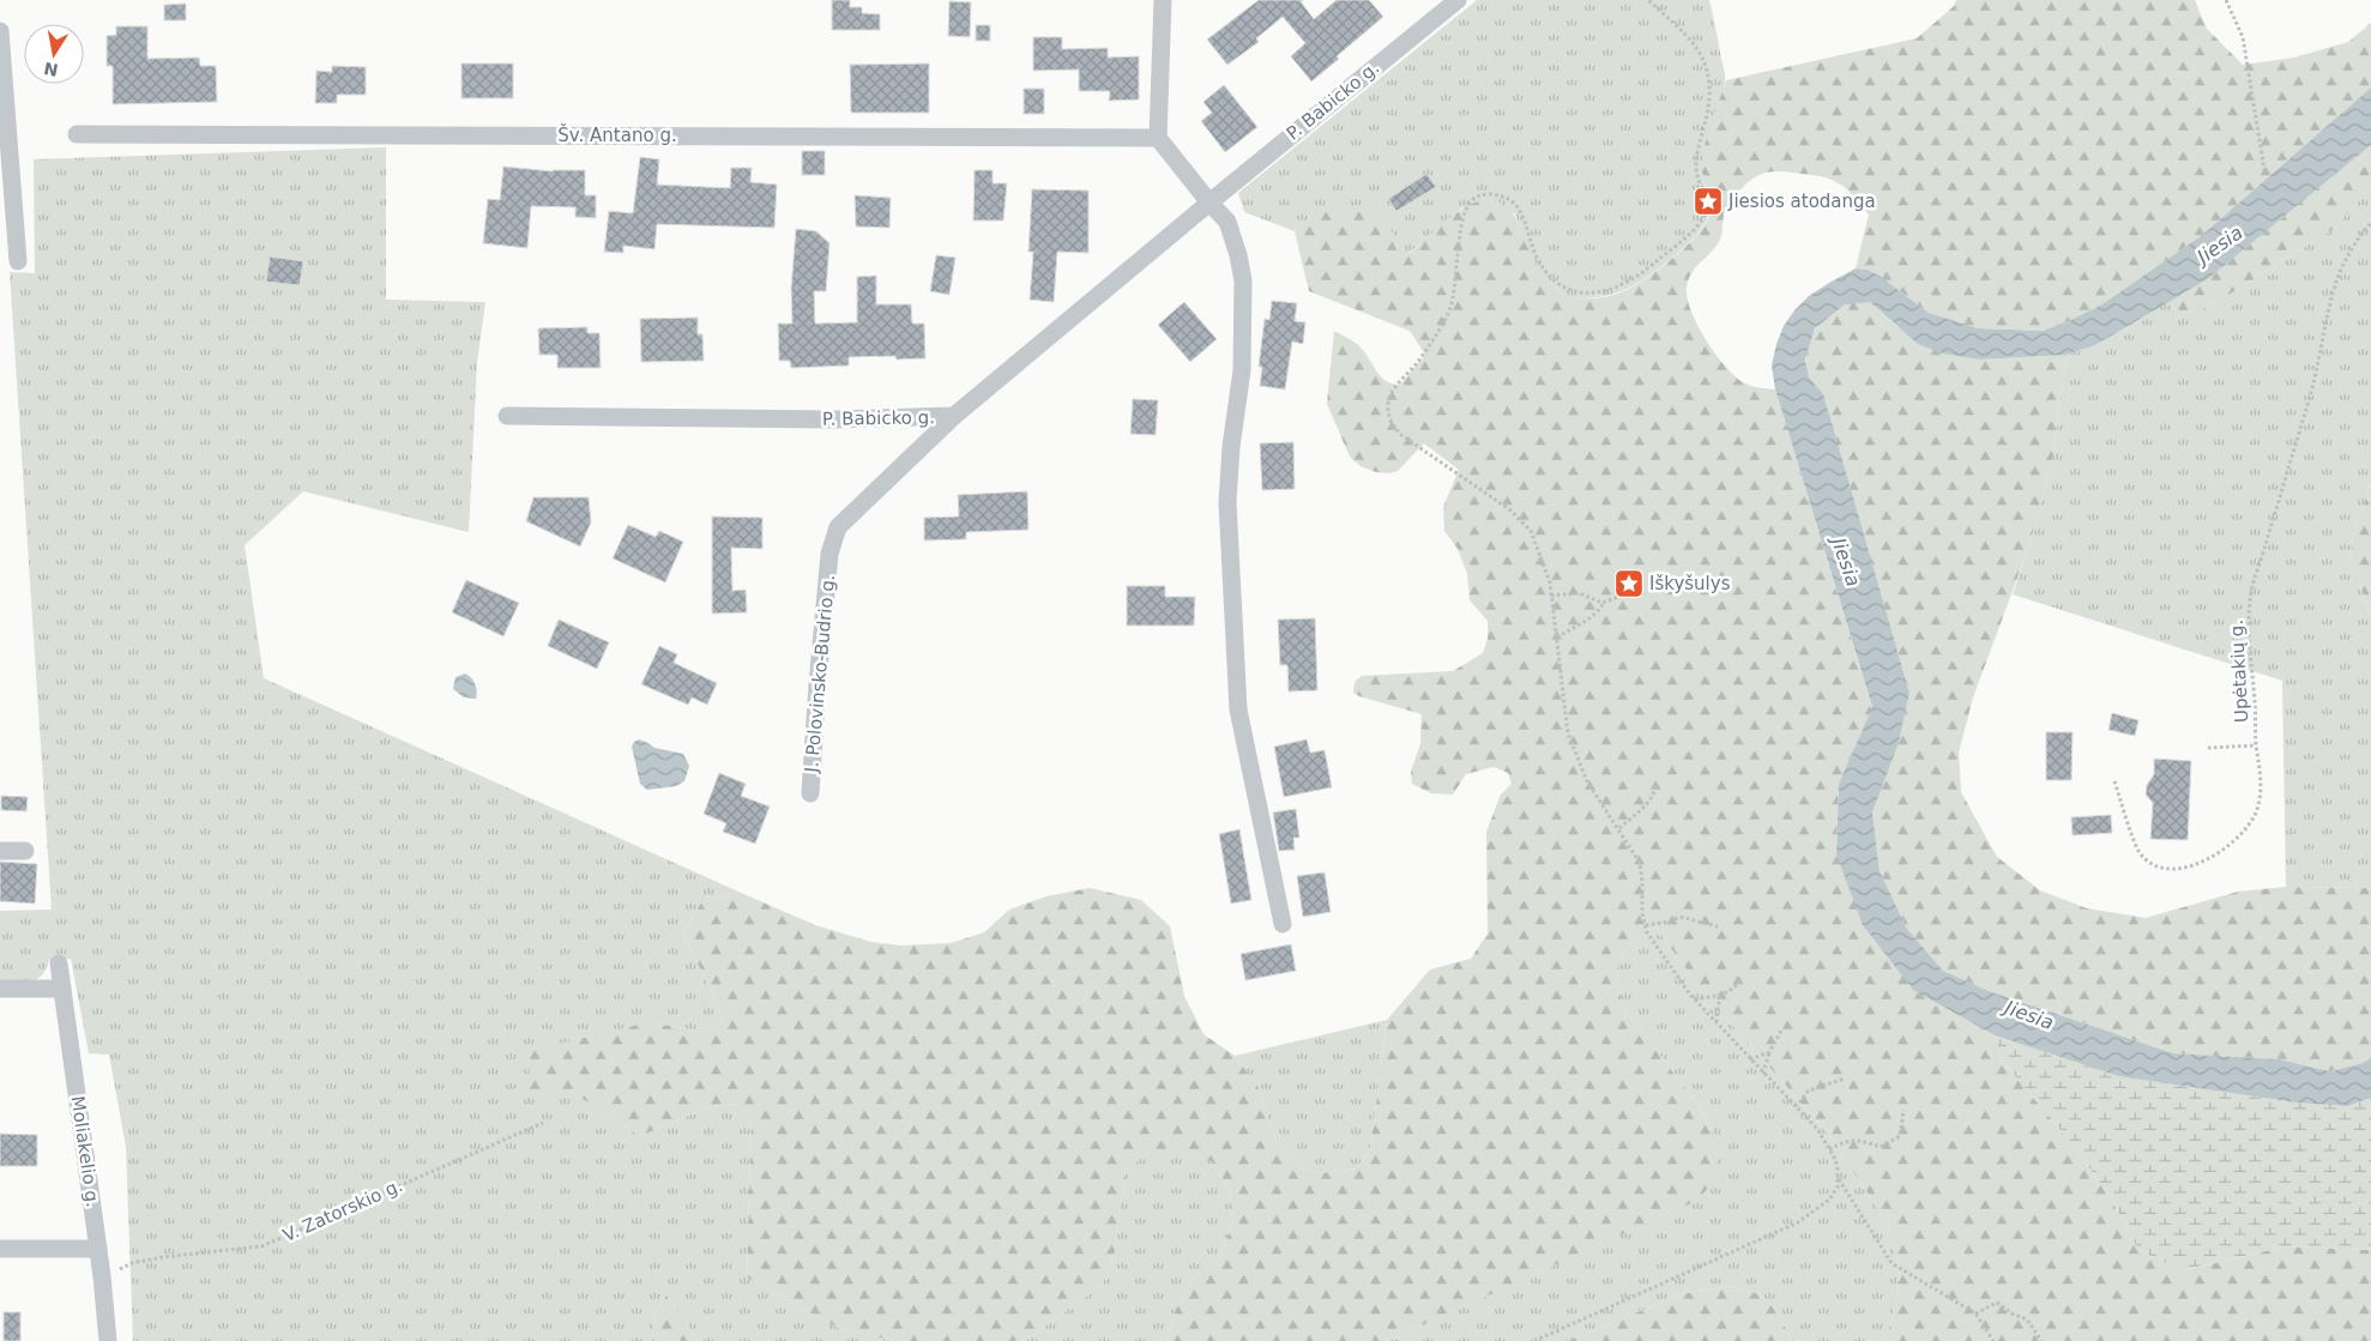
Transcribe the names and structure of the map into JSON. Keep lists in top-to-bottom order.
{
  "streets": {
    "street": [
      "P. Babicko g.",
      "Šv. Antano g.",
      "J. Polovinsko-Budrio g.",
      "Moliakelio g."
    ],
    "path": ["Upėtakių g.", "V. Zatorskio g."]
  },
  "crossings": [
    ["P. Babicko g.", "J. Polovinsko-Budrio g."]
  ],
  "water": ["Jiesia"],
  "places": {
    "place": ["Jiesios atodanga", "Iškyšulys"]
  },
  "north": "bottom"
}
